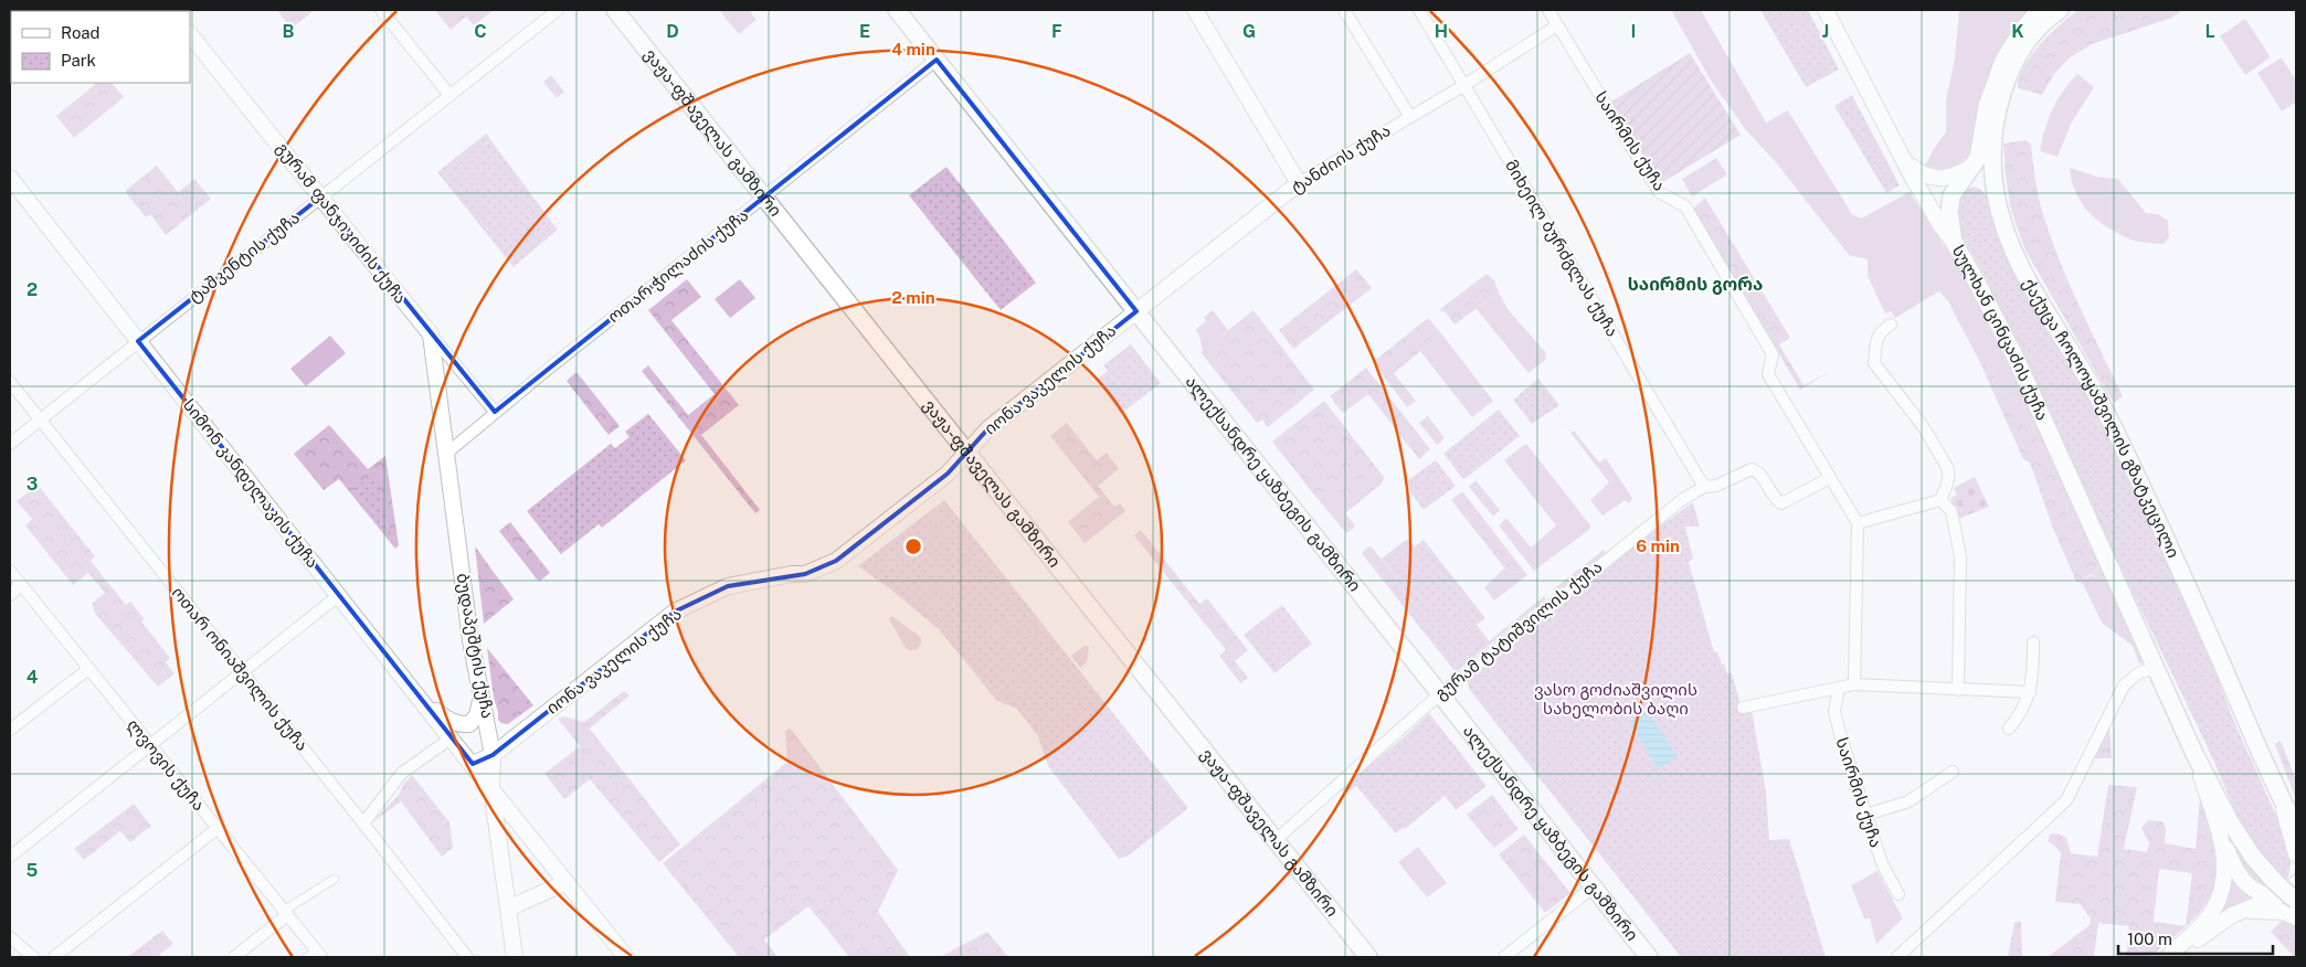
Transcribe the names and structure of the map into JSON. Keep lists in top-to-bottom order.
{
  "streets": {
    "main road": [
      "ვაჟა-ფშაველას გამზირი",
      "ტანძიის ქუჩა",
      "გურამ ფანჯიკიძის ქუჩა",
      "სულხან ცინცაძის ქუჩა",
      "იონა ვაკელის ქუჩა",
      "ქაქუცა ჩოლოყაშვილის გზატკეცილი",
      "სიმონ კანდელაკის ქუჩა",
      "ალექსანდრე ყაზბეგის გამზირი",
      "ბუდაპეშტის ქუჩა"
    ],
    "street": [
      "საირმის ქუჩა",
      "მიხეილ ბურძგლას ქუჩა",
      "ტაშკენტის ქუჩა",
      "ოთარ ჭილაძის ქუჩა",
      "გურამ ტატიშვილის ქუჩა",
      "ოთარ ონიაშვილის ქუჩა",
      "ლვოვის ქუჩა"
    ]
  },
  "crossings": [
    ["ვაჟა-ფშაველას გამზირი", "ოთარ ჭილაძის ქუჩა"],
    ["ვაჟა-ფშაველას გამზირი", "იონა ვაკელის ქუჩა"],
    ["ვაჟა-ფშაველას გამზირი", "გურამ ტატიშვილის ქუჩა"],
    ["საირმის ქუჩა", "ტანძიის ქუჩა"],
    ["საირმის ქუჩა", "გურამ ტატიშვილის ქუჩა"],
    ["ტანძიის ქუჩა", "მიხეილ ბურძგლას ქუჩა"],
    ["ტანძიის ქუჩა", "იონა ვაკელის ქუჩა"],
    ["ტანძიის ქუჩა", "ალექსანდრე ყაზბეგის გამზირი"],
    ["გურამ ფანჯიკიძის ქუჩა", "ტაშკენტის ქუჩა"],
    ["გურამ ფანჯიკიძის ქუჩა", "ოთარ ჭილაძის ქუჩა"],
    ["გურამ ფანჯიკიძის ქუჩა", "ბუდაპეშტის ქუჩა"],
    ["მიხეილ ბურძგლას ქუჩა", "გურამ ტატიშვილის ქუჩა"],
    ["ტაშკენტის ქუჩა", "სიმონ კანდელაკის ქუჩა"],
    ["ტაშკენტის ქუჩა", "ოთარ ონიაშვილის ქუჩა"],
    ["ოთარ ჭილაძის ქუჩა", "ალექსანდრე ყაზბეგის გამზირი"],
    ["ოთარ ჭილაძის ქუჩა", "ბუდაპეშტის ქუჩა"],
    ["იონა ვაკელის ქუჩა", "სიმონ კანდელაკის ქუჩა"],
    ["იონა ვაკელის ქუჩა", "ალექსანდრე ყაზბეგის გამზირი"],
    ["იონა ვაკელის ქუჩა", "ბუდაპეშტის ქუჩა"],
    ["სიმონ კანდელაკის ქუჩა", "ბუდაპეშტის ქუჩა"],
    ["ალექსანდრე ყაზბეგის გამზირი", "გურამ ტატიშვილის ქუჩა"]
  ],
  "districts": ["საირმის გორა"],
  "parks": ["ვასო გოძიაშვილის სახელობის ბაღი"],
  "legend": ["Road", "Park"],
  "scale_bar": "100 m",
  "grid": {
    "columns": [
      "B",
      "C",
      "D",
      "E",
      "F",
      "G",
      "H",
      "I",
      "J",
      "K",
      "L"
    ],
    "rows": [
      "2",
      "3",
      "4",
      "5"
    ]
  },
  "rings": ["4 min", "2 min", "6 min"]
}
